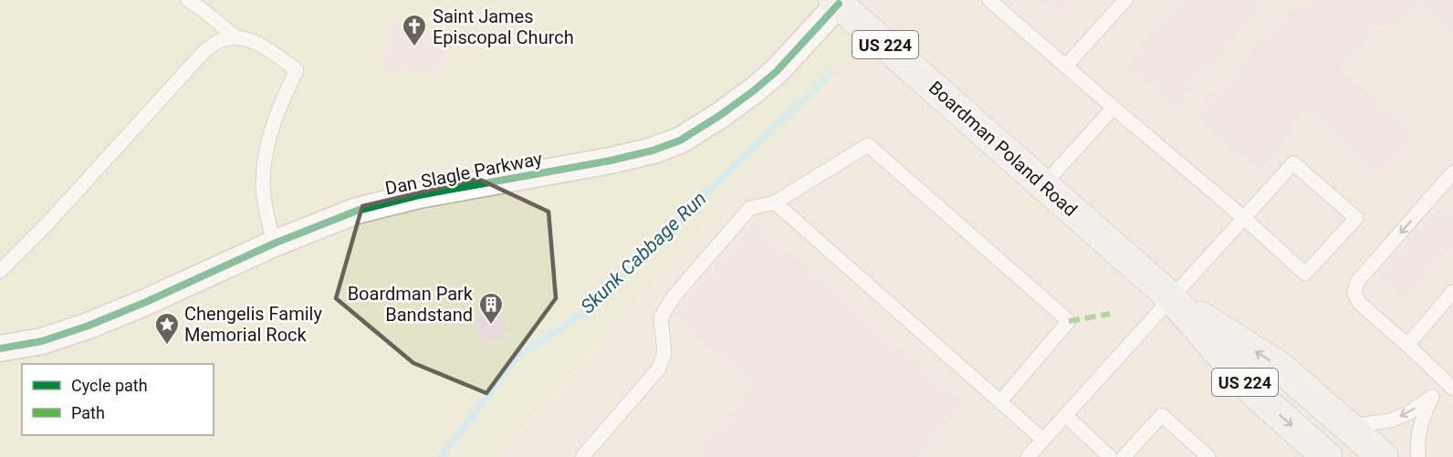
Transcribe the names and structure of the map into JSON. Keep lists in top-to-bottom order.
{
  "streets": {
    "main road": ["US 224", "Boardman Poland Road"],
    "street": ["Dan Slagle Parkway"]
  },
  "crossings": [
    ["Boardman Poland Road", "Dan Slagle Parkway"]
  ],
  "water": ["Skunk Cabbage Run"],
  "places": {
    "church": ["Saint James Episcopal Church"],
    "building": ["Boardman Park Bandstand"],
    "place": ["Chengelis Family Memorial Rock"]
  },
  "legend": ["Cycle path", "Path"]
}
